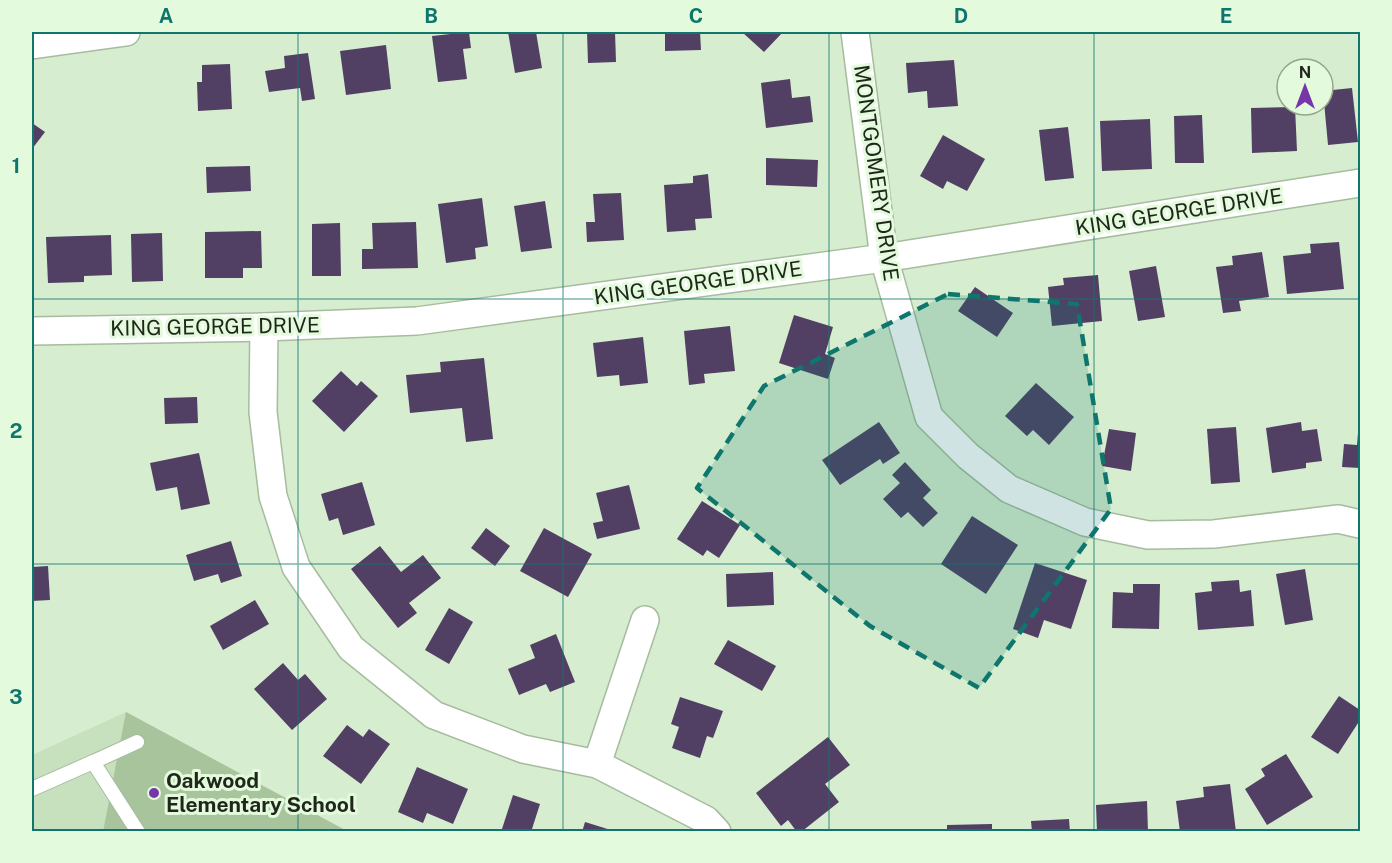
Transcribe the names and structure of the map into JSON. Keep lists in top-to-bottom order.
{
  "streets": {
    "street": ["MONTGOMERY DRIVE", "KING GEORGE DRIVE"]
  },
  "crossings": [
    ["MONTGOMERY DRIVE", "KING GEORGE DRIVE"]
  ],
  "places": ["Oakwood Elementary School"],
  "north": "top",
  "grid": {
    "columns": [
      "A",
      "B",
      "C",
      "D",
      "E"
    ],
    "rows": ["1", "2", "3"]
  }
}
